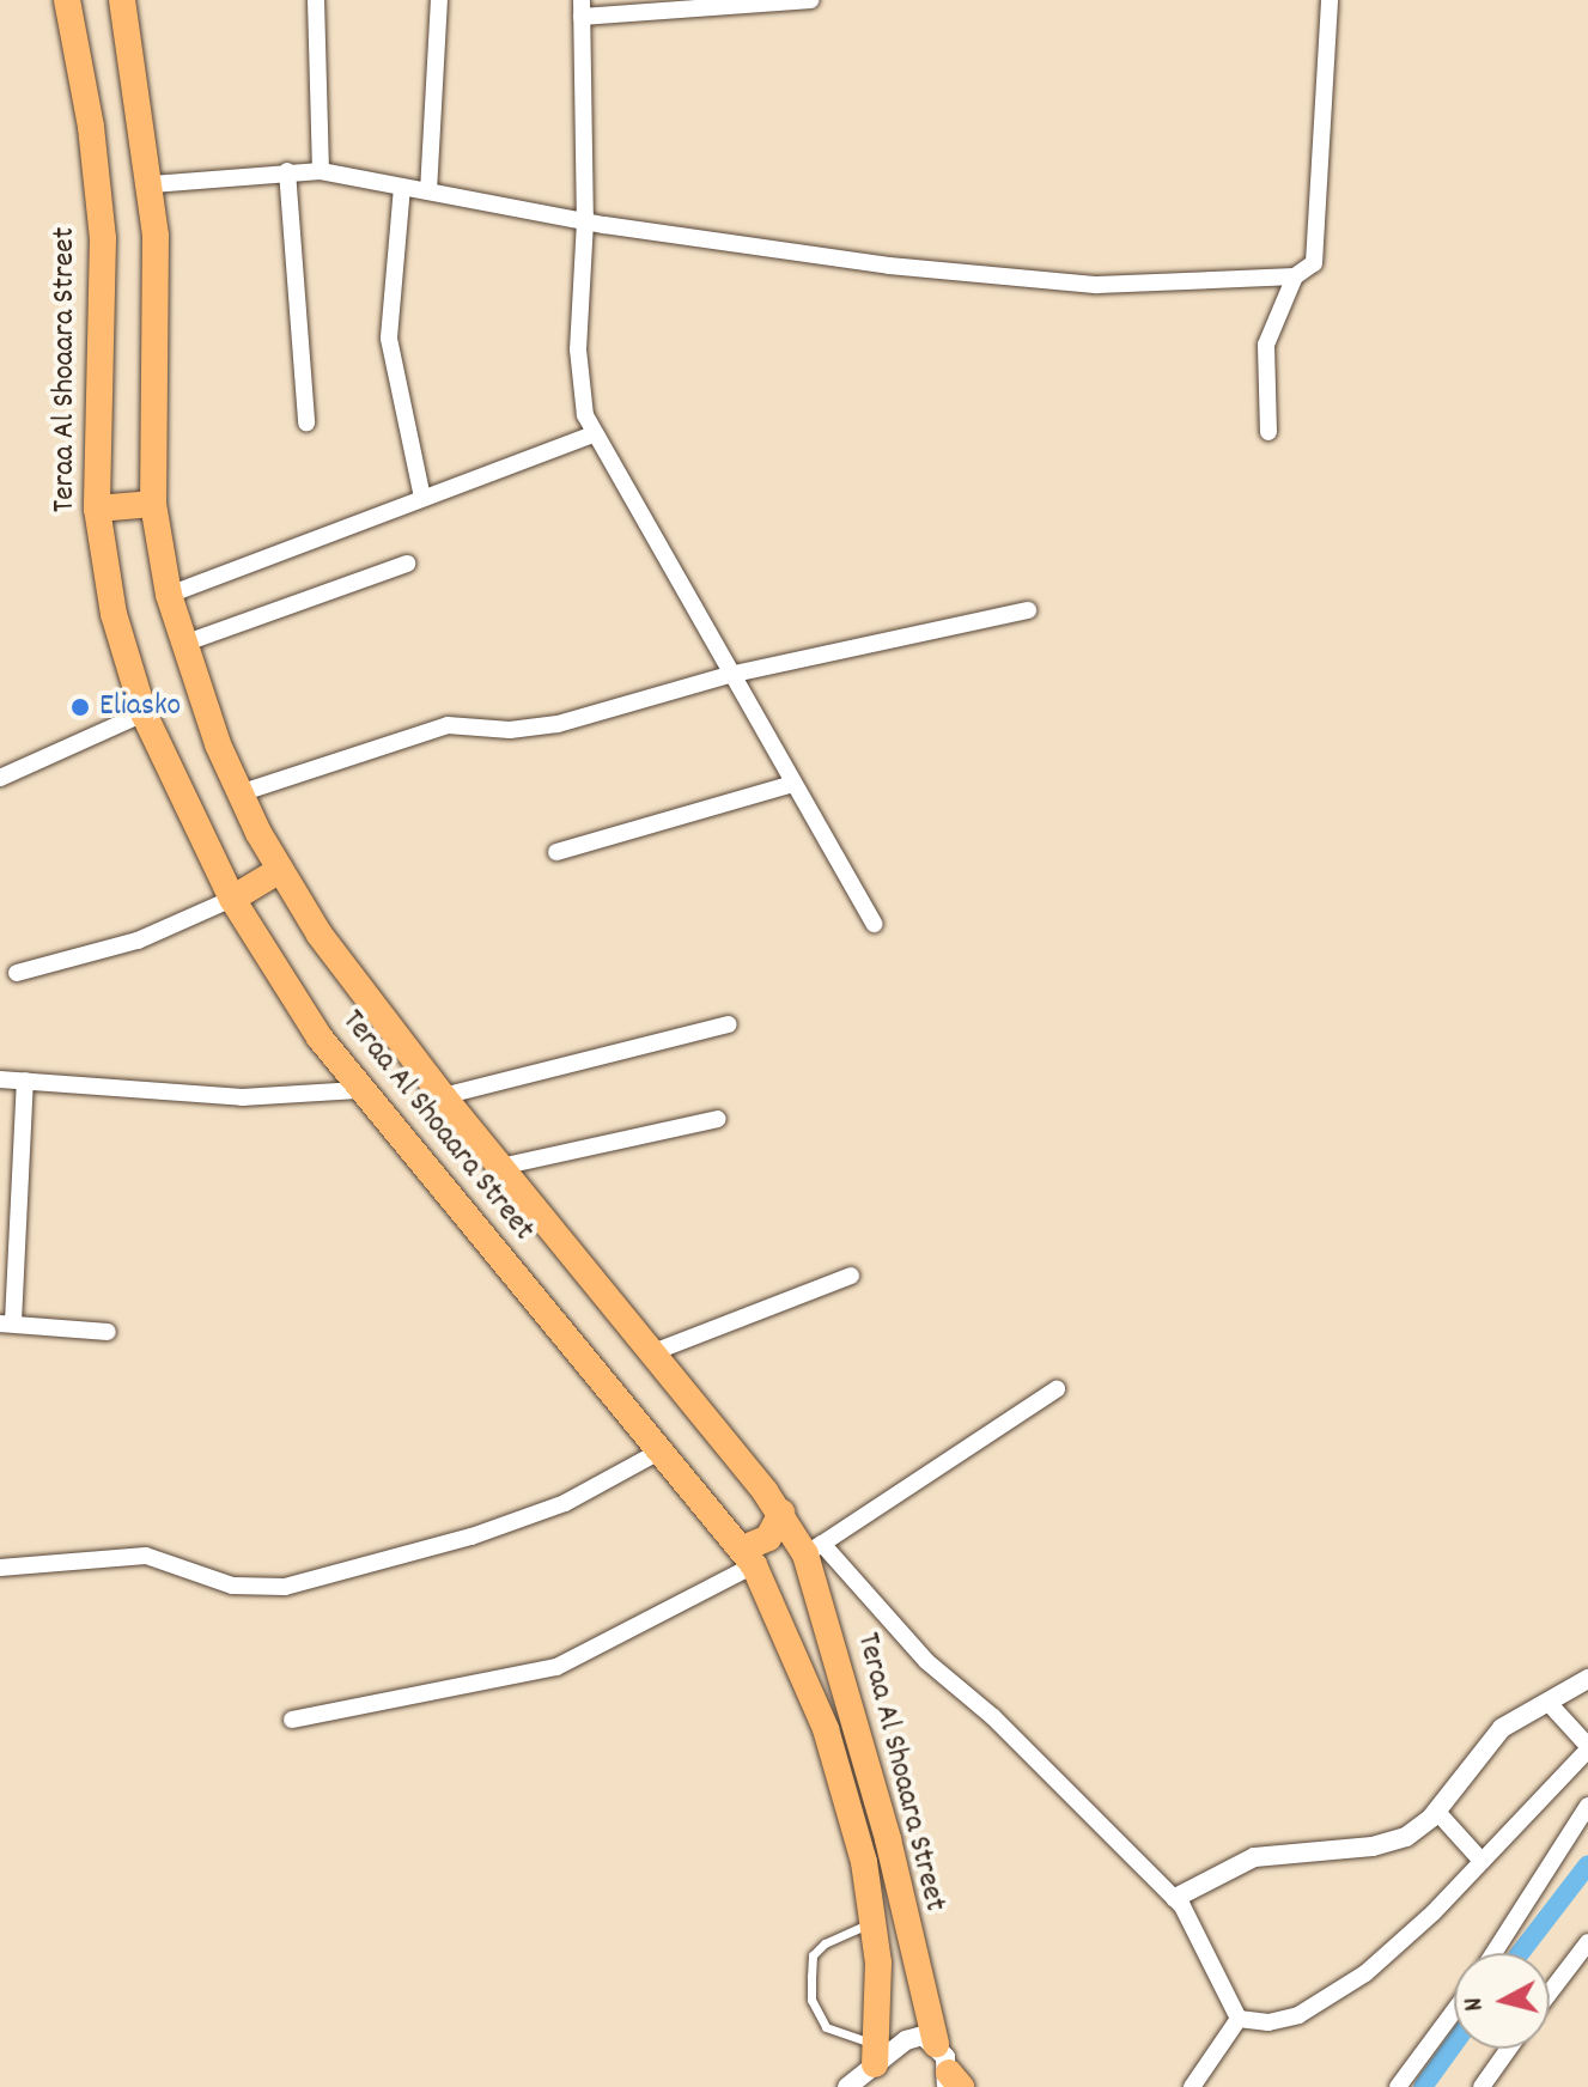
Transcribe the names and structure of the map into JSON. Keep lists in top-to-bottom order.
{
  "streets": {
    "highway": ["Teraa Al Shoaara Street"]
  },
  "places": ["Eliasko"],
  "north": "left"
}
